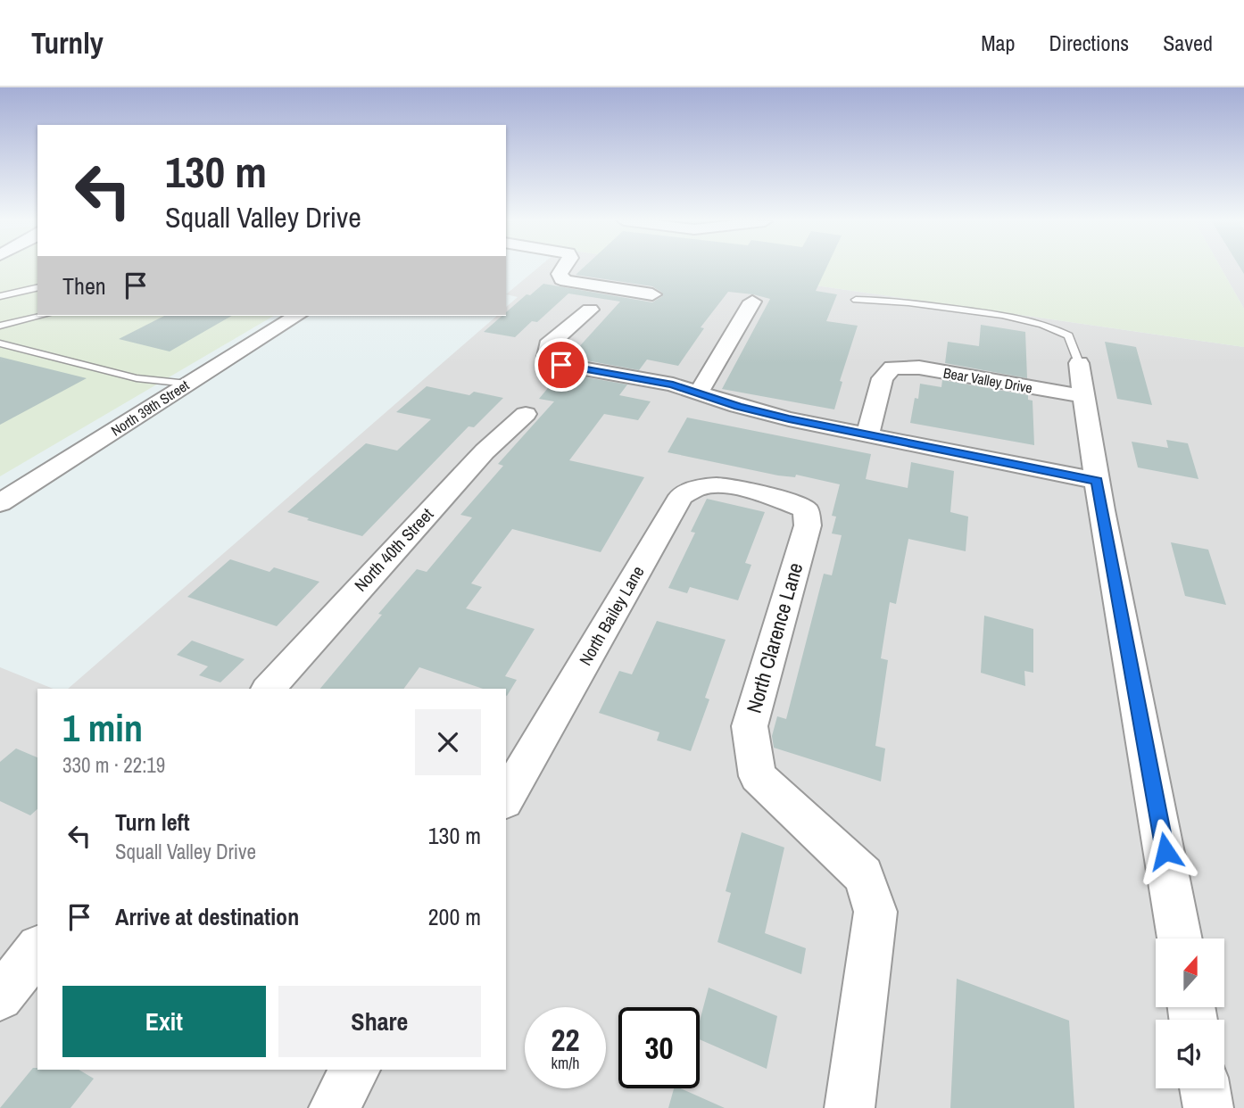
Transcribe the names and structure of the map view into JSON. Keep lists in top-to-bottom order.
{
  "streets": {
    "street": [
      "Bear Valley Drive",
      "North 39th Street",
      "North 40th Street",
      "North Bailey Lane",
      "North Clarence Lane"
    ]
  },
  "crossings": [
    ["North Bailey Lane", "North Clarence Lane"]
  ],
  "north": "top",
  "page": {
    "header": "Turnly",
    "nav": ["Map", "Directions", "Saved"],
    "turn": ["130 m", "Squall Valley Drive"],
    "then": "Then",
    "heading": ["1 min", "330 m · 22:19"],
    "list": [
      {
        "name": "Turn left",
        "note": "Squall Valley Drive",
        "value": "130 m"
      },
      {
        "name": "Arrive at destination",
        "value": "200 m"
      }
    ],
    "buttons": ["Exit", "Share"],
    "speed": "22 km/h",
    "limit": "30"
  }
}
